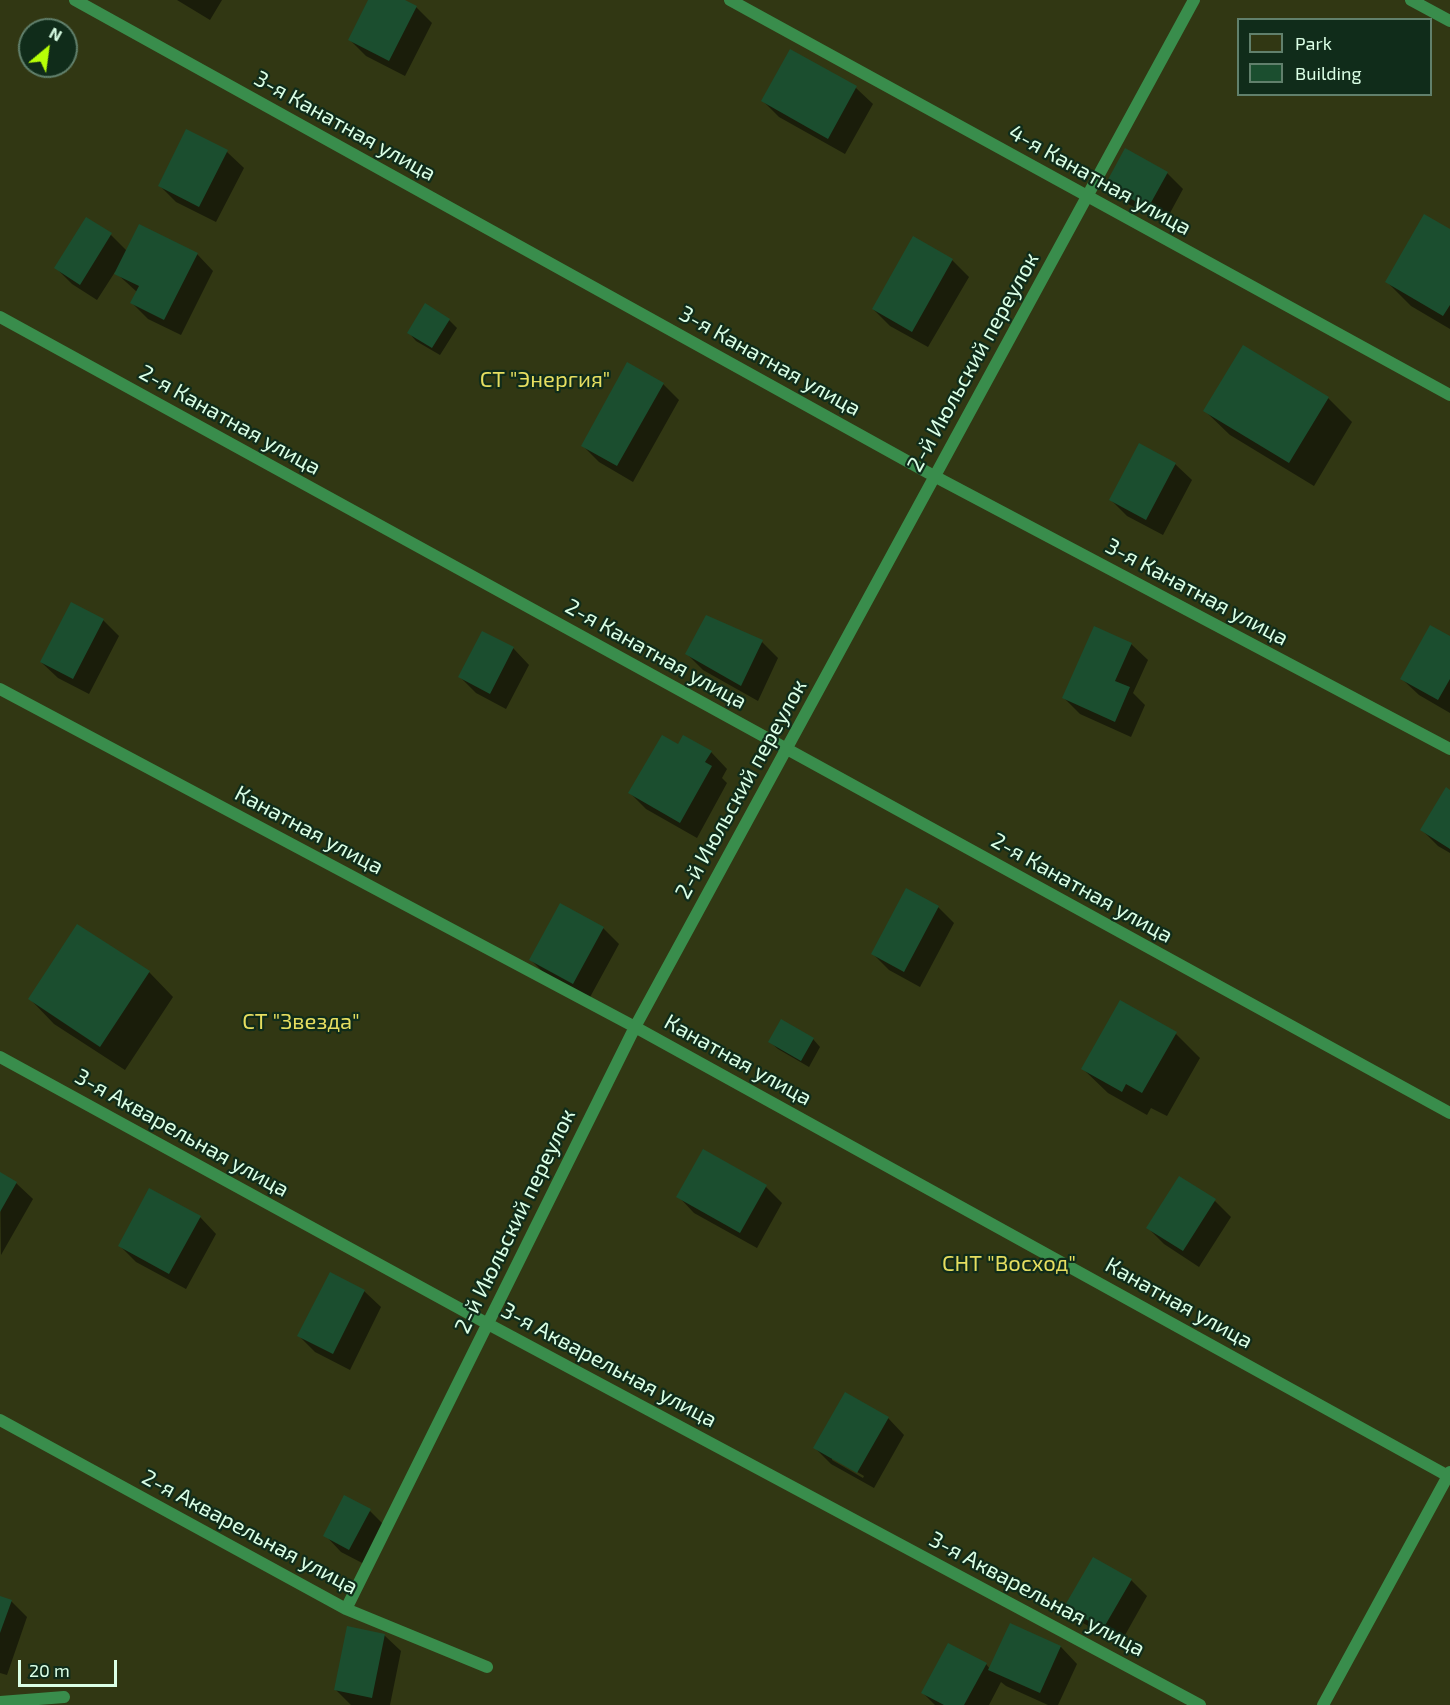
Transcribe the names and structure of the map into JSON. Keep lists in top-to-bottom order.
{
  "streets": {
    "lane": [
      "3-я Канатная улица",
      "4-я Канатная улица",
      "2-й Июльский переулок",
      "2-я Канатная улица",
      "Канатная улица",
      "3-я Акварельная улица",
      "2-я Акварельная улица"
    ]
  },
  "crossings": [
    ["3-я Канатная улица", "2-й Июльский переулок"],
    ["4-я Канатная улица", "2-й Июльский переулок"],
    ["2-й Июльский переулок", "2-я Канатная улица"],
    ["2-й Июльский переулок", "Канатная улица"],
    ["2-й Июльский переулок", "3-я Акварельная улица"],
    ["2-й Июльский переулок", "2-я Акварельная улица"]
  ],
  "parks": ["СТ \"Энергия\"", "СТ \"Звезда\"", "СНТ \"Восход\""],
  "legend": ["Park", "Building"],
  "scale_bar": "20 m",
  "north": "top right"
}
